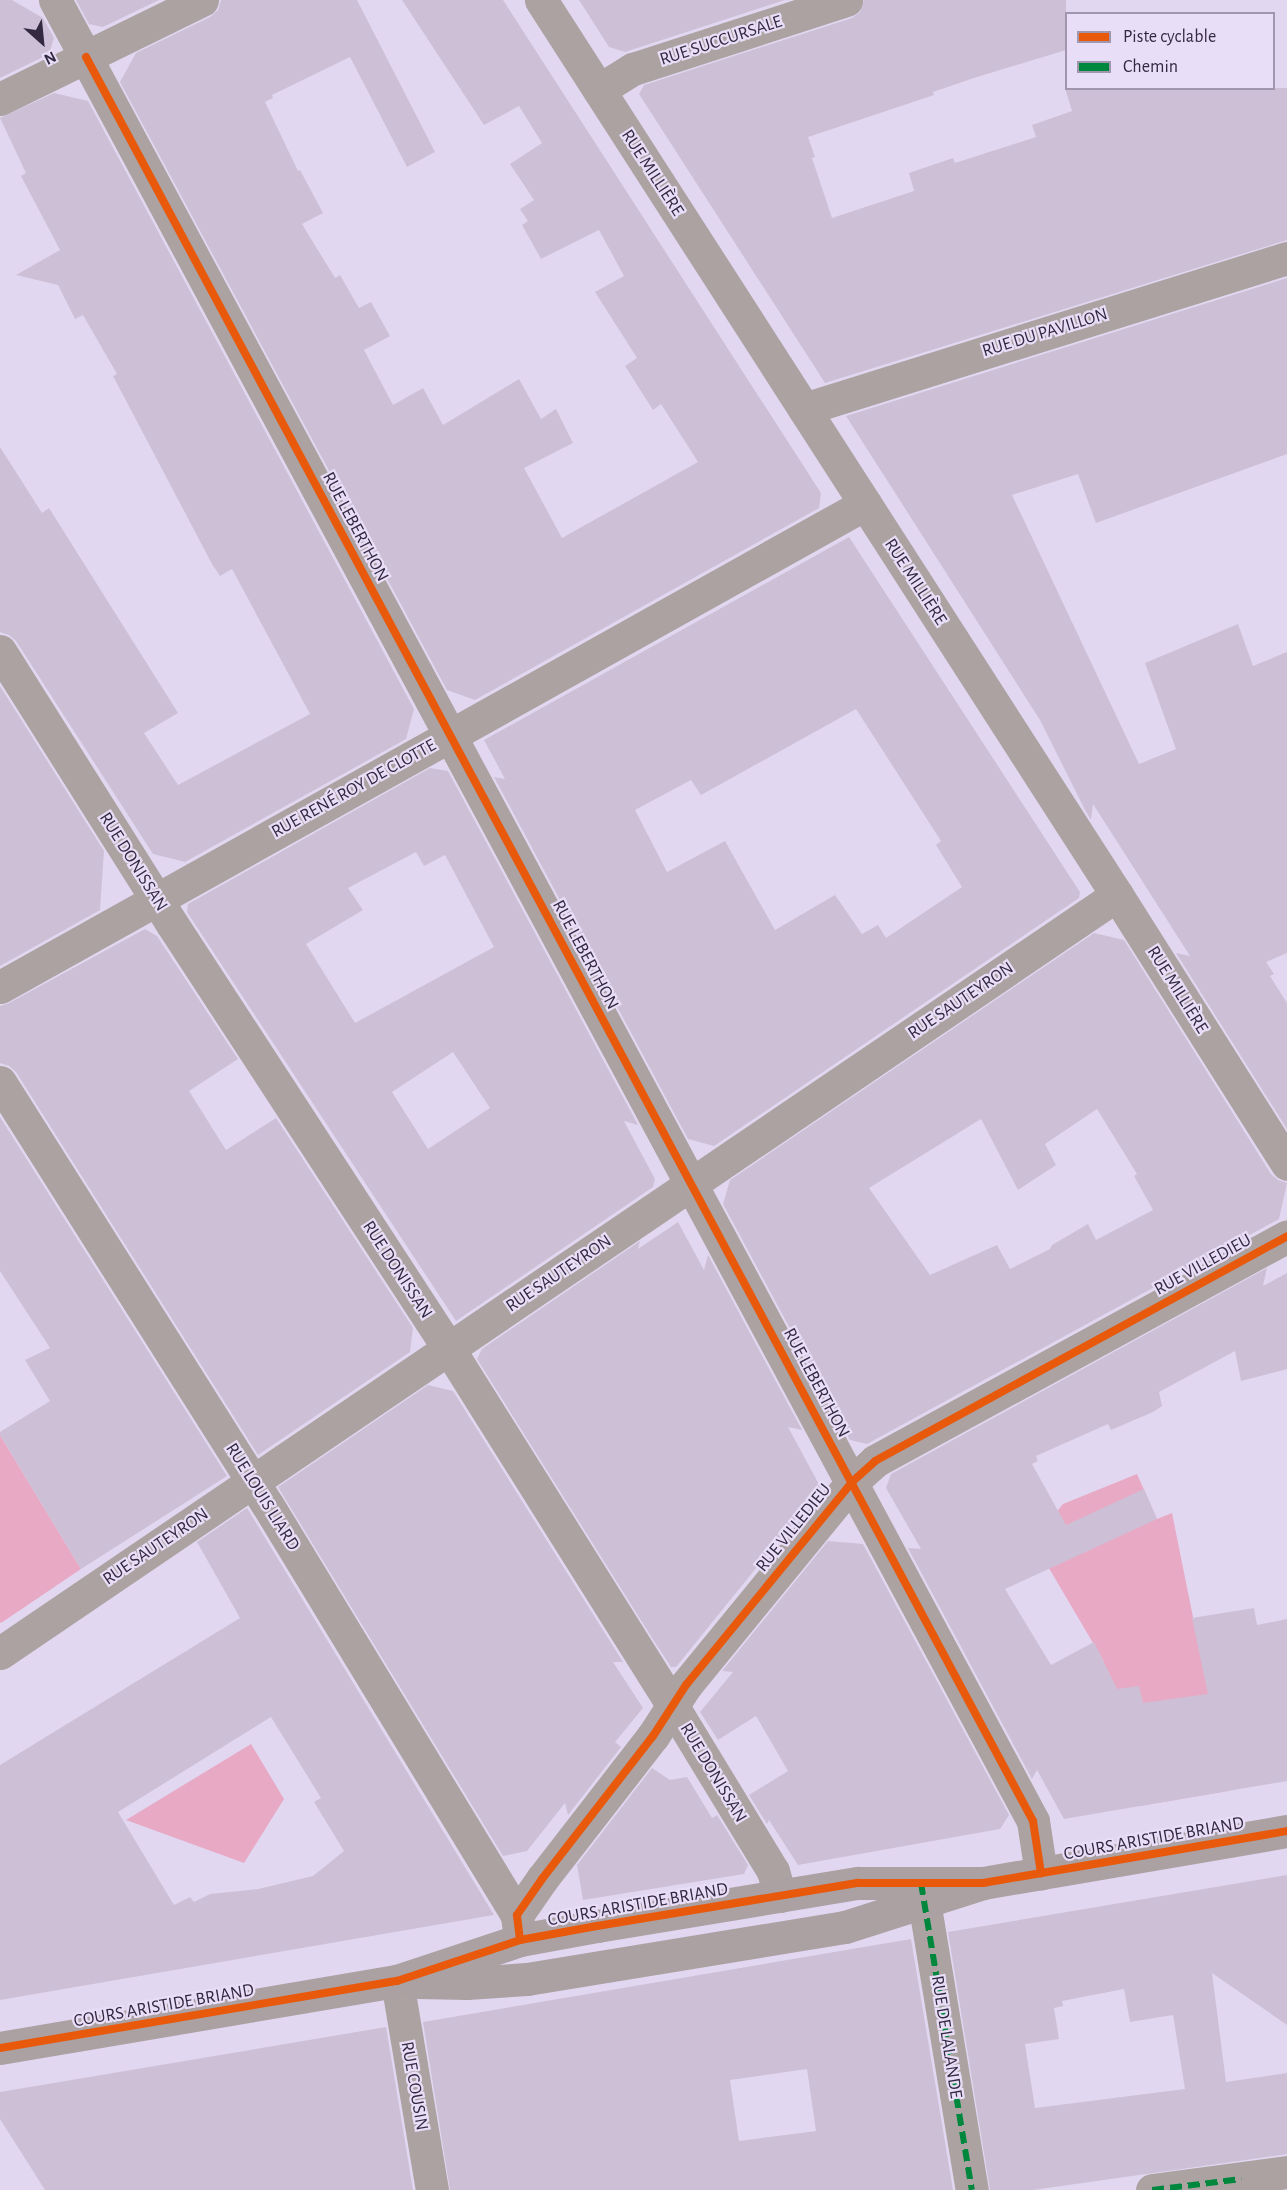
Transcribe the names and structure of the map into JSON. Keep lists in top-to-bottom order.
{
  "streets": {
    "main road": ["COURS ARISTIDE BRIAND"],
    "street": [
      "RUE SUCCURSALE",
      "RUE MILLIÈRE",
      "RUE DU PAVILLON",
      "RUE LEBERTHON",
      "RUE RENÉ ROY DE CLOTTE",
      "RUE DONISSAN",
      "RUE SAUTEYRON",
      "RUE VILLEDIEU",
      "RUE LOUIS LIARD",
      "RUE DE LALANDE",
      "RUE COUSIN"
    ]
  },
  "crossings": [
    ["RUE SUCCURSALE", "RUE MILLIÈRE"],
    ["RUE MILLIÈRE", "RUE DU PAVILLON"],
    ["RUE MILLIÈRE", "RUE RENÉ ROY DE CLOTTE"],
    ["RUE MILLIÈRE", "RUE SAUTEYRON"],
    ["RUE LEBERTHON", "RUE RENÉ ROY DE CLOTTE"],
    ["RUE LEBERTHON", "RUE SAUTEYRON"],
    ["RUE LEBERTHON", "RUE VILLEDIEU"],
    ["RUE LEBERTHON", "COURS ARISTIDE BRIAND"],
    ["RUE RENÉ ROY DE CLOTTE", "RUE DONISSAN"],
    ["RUE DONISSAN", "RUE SAUTEYRON"],
    ["RUE DONISSAN", "RUE VILLEDIEU"],
    ["RUE DONISSAN", "COURS ARISTIDE BRIAND"],
    ["RUE SAUTEYRON", "RUE LOUIS LIARD"],
    ["RUE VILLEDIEU", "RUE LOUIS LIARD"],
    ["RUE VILLEDIEU", "COURS ARISTIDE BRIAND"],
    ["RUE LOUIS LIARD", "COURS ARISTIDE BRIAND"],
    ["COURS ARISTIDE BRIAND", "RUE DE LALANDE"],
    ["COURS ARISTIDE BRIAND", "RUE COUSIN"]
  ],
  "legend": ["Piste cyclable", "Chemin"],
  "north": "bottom right"
}
